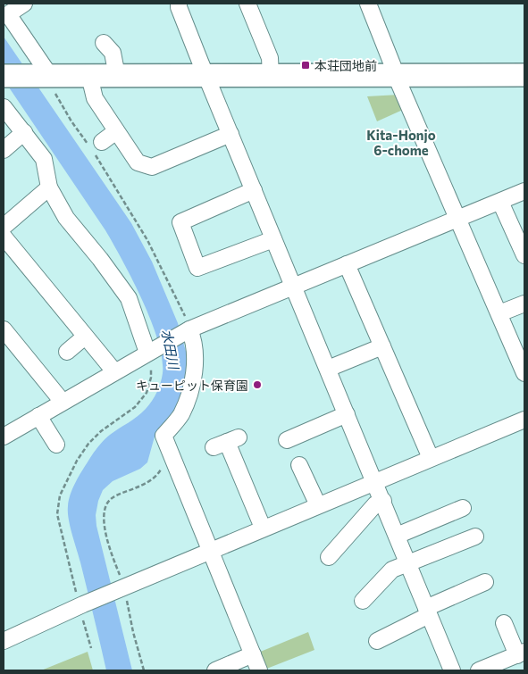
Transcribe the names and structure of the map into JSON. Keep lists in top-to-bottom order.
{
  "districts": ["Kita-Honjo 6-chome"],
  "water": ["水田川"],
  "places": {
    "transit": ["本荘団地前"],
    "other": ["キューピット保育園"]
  }
}
